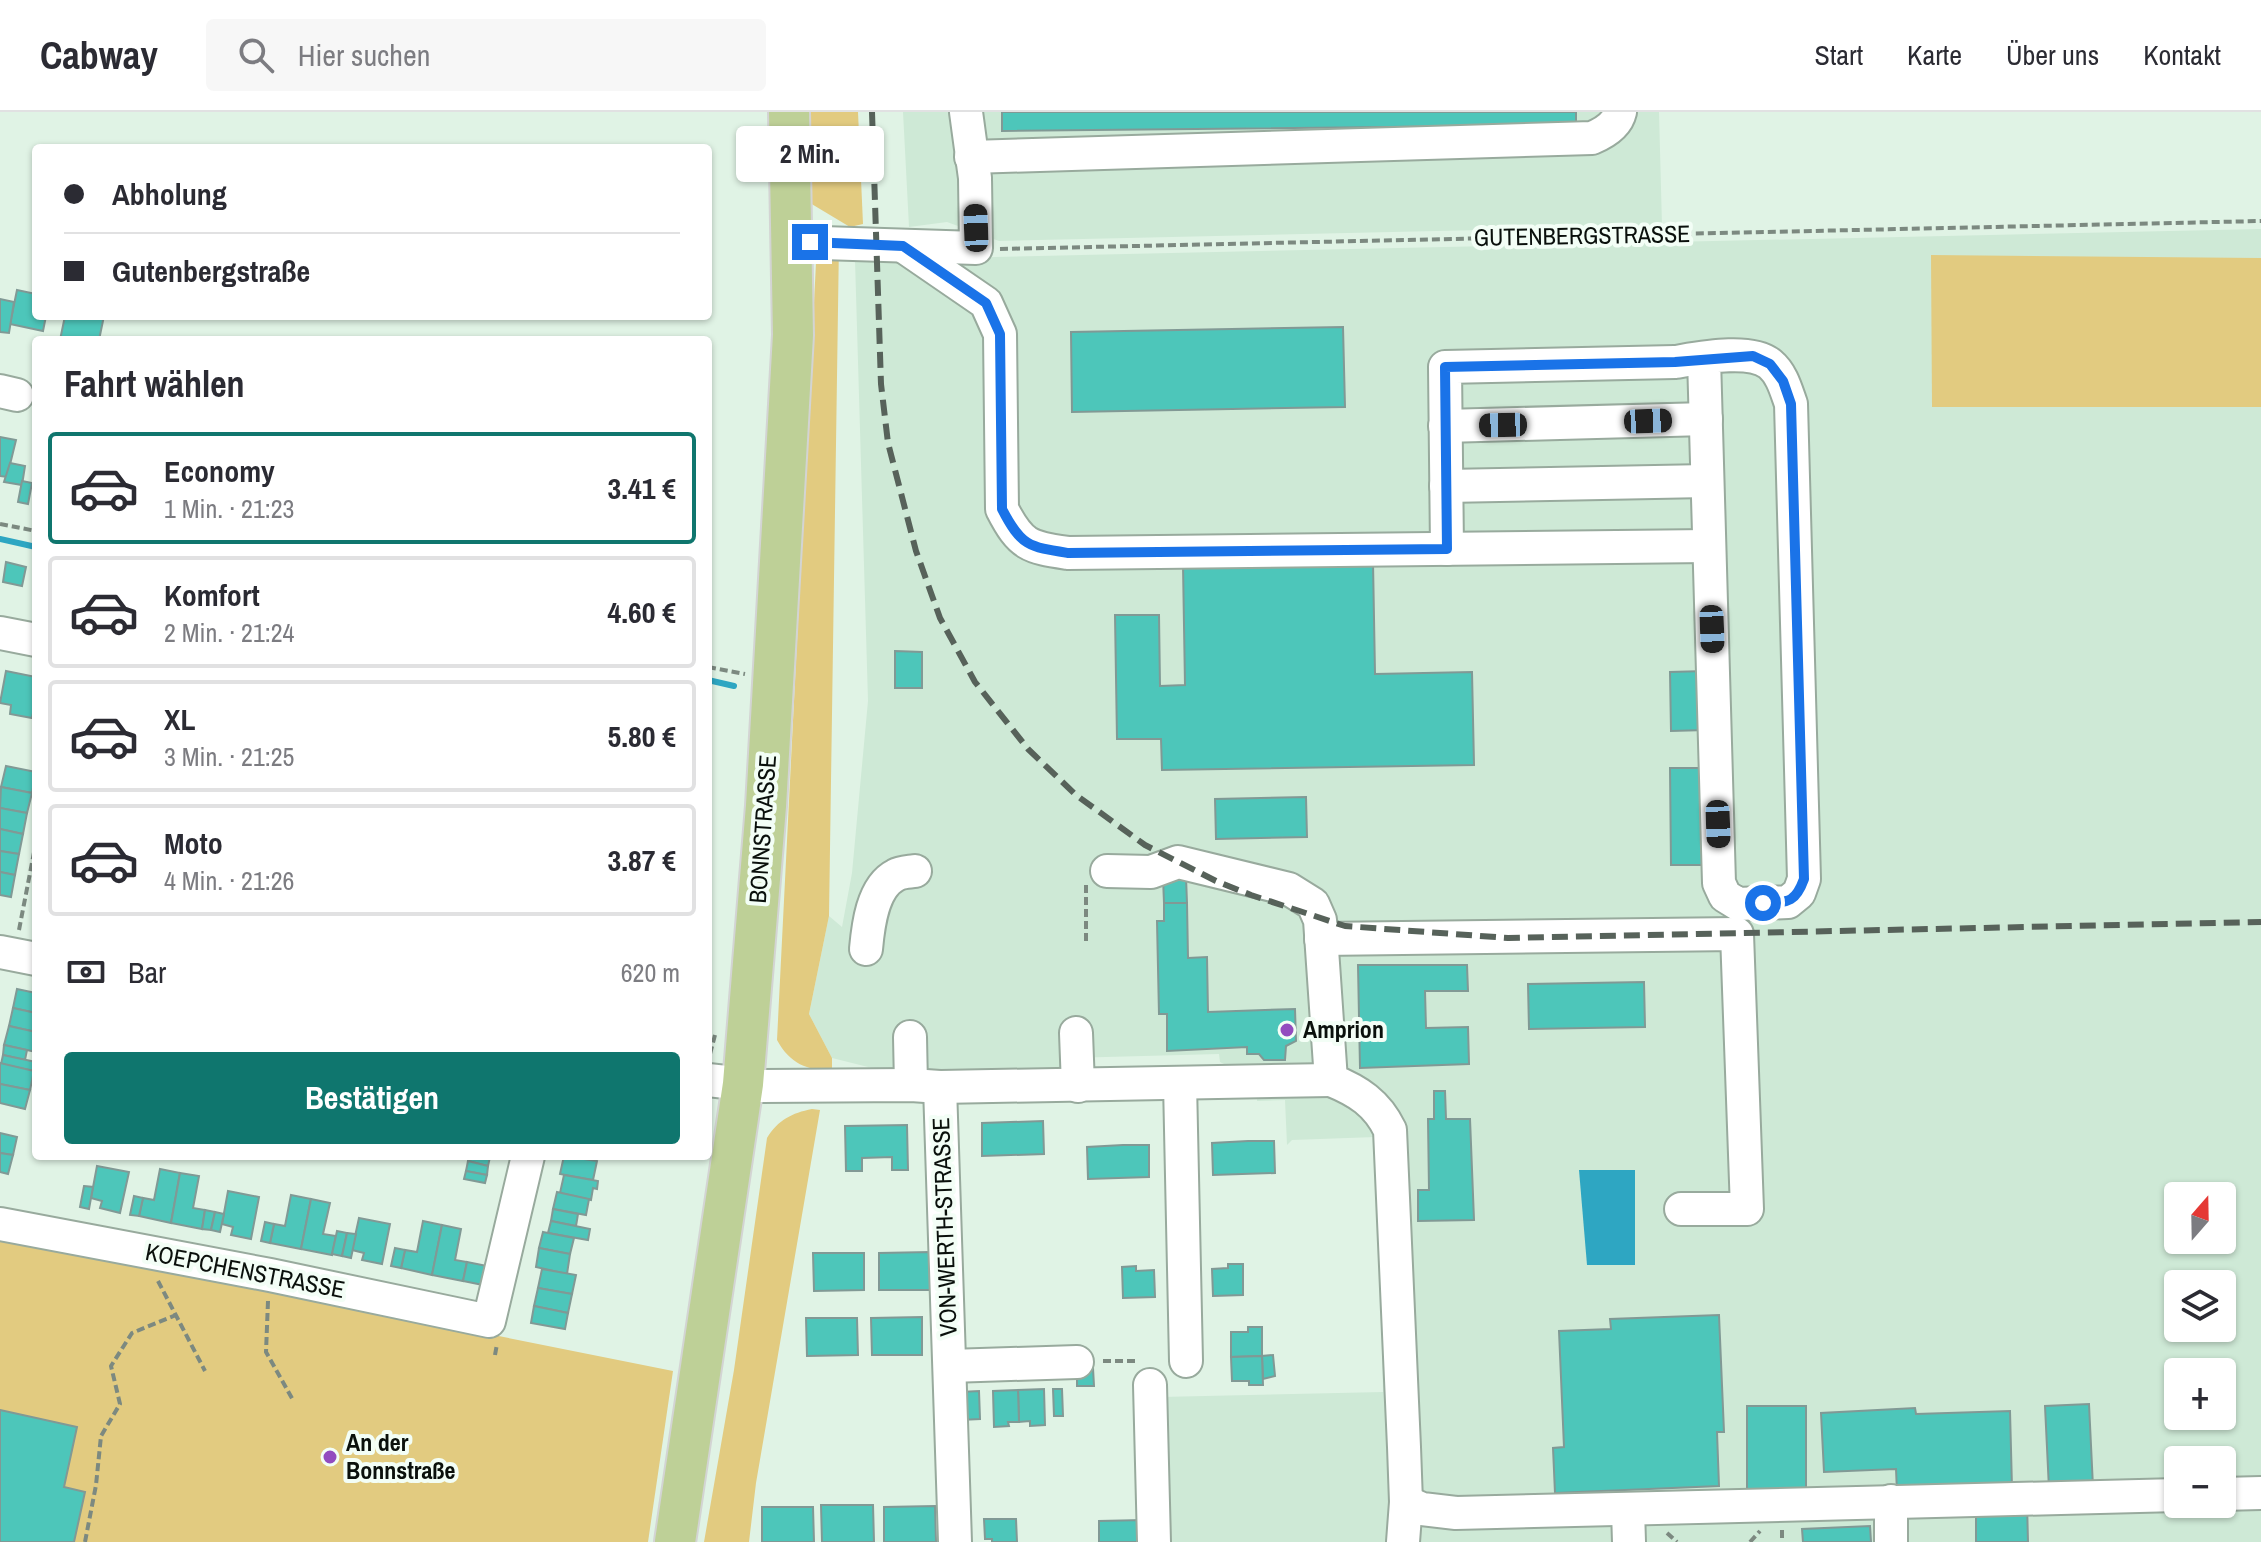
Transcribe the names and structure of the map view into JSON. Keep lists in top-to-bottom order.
{
  "streets": {
    "main road": ["BONNSTRASSE"],
    "street": ["VON-WERTH-STRASSE", "KOEPCHENSTRASSE"],
    "path": ["GUTENBERGSTRASSE"]
  },
  "crossings": [
    ["BONNSTRASSE", "VON-WERTH-STRASSE"]
  ],
  "places": ["Amprion", "An der Bonnstraße"],
  "north": "top",
  "page": {
    "header": "Cabway",
    "search": "Hier suchen",
    "nav": [
      "Start",
      "Karte",
      "Über uns",
      "Kontakt"
    ],
    "bubble": "2 Min.",
    "banner": ["Abholung", "Gutenbergstraße"],
    "heading": "Fahrt wählen",
    "list": [
      {
        "name": "Economy",
        "note": "1 Min. · 21:23",
        "value": "3.41 €"
      },
      {
        "name": "Komfort",
        "note": "2 Min. · 21:24",
        "value": "4.60 €"
      },
      {
        "name": "XL",
        "note": "3 Min. · 21:25",
        "value": "5.80 €"
      },
      {
        "name": "Moto",
        "note": "4 Min. · 21:26",
        "value": "3.87 €"
      }
    ],
    "pay": ["Bar", "620 m"],
    "buttons": "Bestätigen",
    "map_buttons": ["+", "−"]
  }
}
